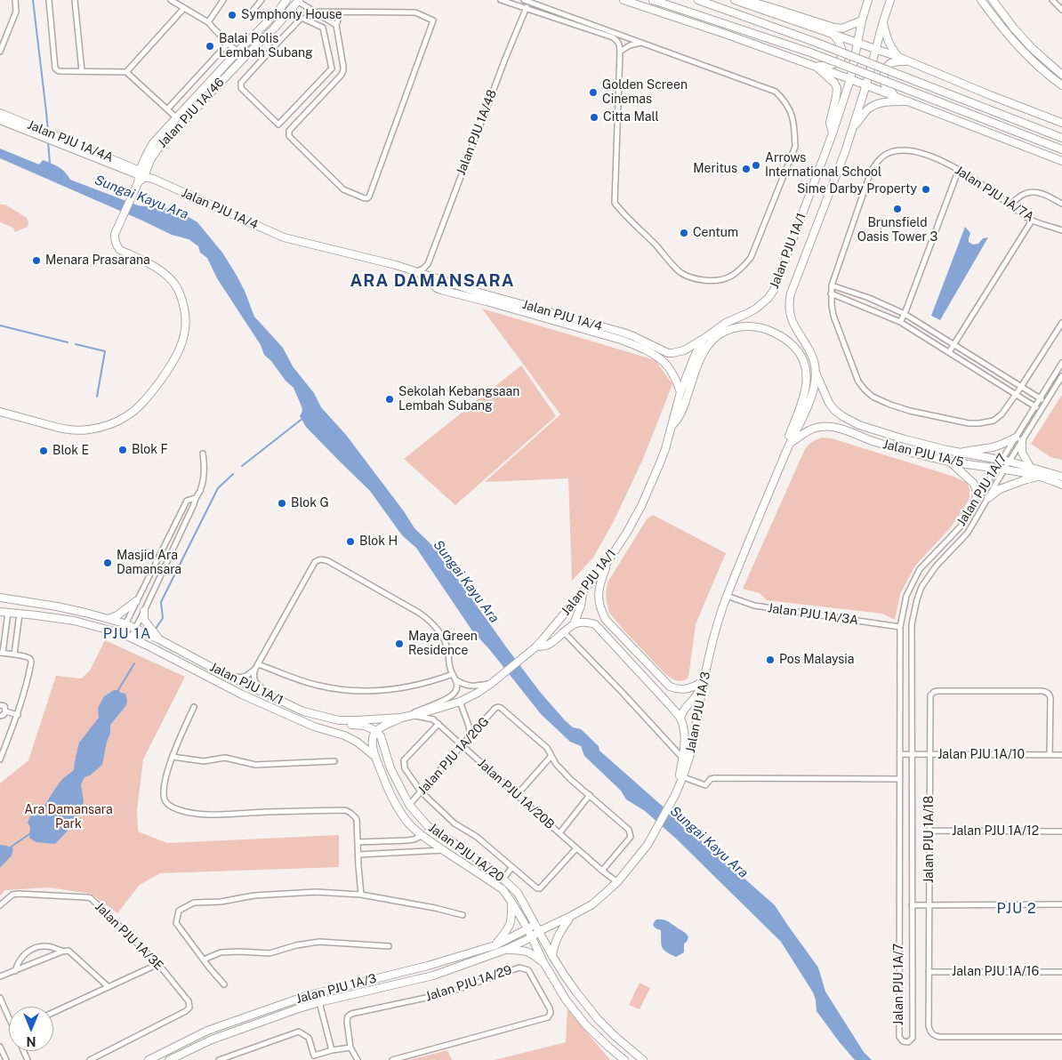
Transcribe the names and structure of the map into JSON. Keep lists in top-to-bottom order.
{
  "streets": {
    "street": [
      "Jalan PJU 1A/46",
      "Jalan PJU 1A/48",
      "Jalan PJU 1A/4A",
      "Jalan PJU 1A/7A",
      "Jalan PJU 1A/4",
      "Jalan PJU 1A/1",
      "Jalan PJU 1A/5",
      "Jalan PJU 1A/7",
      "Jalan PJU 1A/3A",
      "Jalan PJU 1A/3",
      "Jalan PJU 1A/10",
      "Jalan PJU 1A/20G",
      "Jalan PJU 1A/20B",
      "Jalan PJU 1A/12",
      "Jalan PJU 1A/18",
      "Jalan PJU 1A/20",
      "Jalan PJU 1A/3E",
      "Jalan PJU 1A/16",
      "Jalan PJU 1A/29"
    ]
  },
  "crossings": [
    ["Jalan PJU 1A/46", "Jalan PJU 1A/4A"],
    ["Jalan PJU 1A/46", "Jalan PJU 1A/4"],
    ["Jalan PJU 1A/4A", "Jalan PJU 1A/4"],
    ["Jalan PJU 1A/4", "Jalan PJU 1A/1"],
    ["Jalan PJU 1A/1", "Jalan PJU 1A/5"],
    ["Jalan PJU 1A/1", "Jalan PJU 1A/3"],
    ["Jalan PJU 1A/1", "Jalan PJU 1A/20B"],
    ["Jalan PJU 1A/1", "Jalan PJU 1A/20"],
    ["Jalan PJU 1A/5", "Jalan PJU 1A/7"],
    ["Jalan PJU 1A/5", "Jalan PJU 1A/3"],
    ["Jalan PJU 1A/7", "Jalan PJU 1A/3A"],
    ["Jalan PJU 1A/7", "Jalan PJU 1A/10"],
    ["Jalan PJU 1A/3A", "Jalan PJU 1A/3"],
    ["Jalan PJU 1A/3", "Jalan PJU 1A/20B"],
    ["Jalan PJU 1A/3", "Jalan PJU 1A/20"],
    ["Jalan PJU 1A/10", "Jalan PJU 1A/18"],
    ["Jalan PJU 1A/20G", "Jalan PJU 1A/20B"],
    ["Jalan PJU 1A/20G", "Jalan PJU 1A/20"],
    ["Jalan PJU 1A/12", "Jalan PJU 1A/18"],
    ["Jalan PJU 1A/18", "Jalan PJU 1A/16"]
  ],
  "districts": ["ARA DAMANSARA", "PJU 1A", "PJU 2"],
  "water": ["Sungai Kayu Ara"],
  "parks": ["Ara Damansara Park"],
  "places": [
    "Symphony House",
    "Balai Polis Lembah Subang",
    "Golden Screen Cinemas",
    "Citta Mall",
    "Arrows International School",
    "Meritus",
    "Sime Darby Property",
    "Brunsfield Oasis Tower 3",
    "Centum",
    "Menara Prasarana",
    "Sekolah Kebangsaan Lembah Subang",
    "Blok F",
    "Blok E",
    "Blok G",
    "Blok H",
    "Masjid Ara Damansara",
    "Maya Green Residence",
    "Pos Malaysia"
  ],
  "north": "bottom"
}
